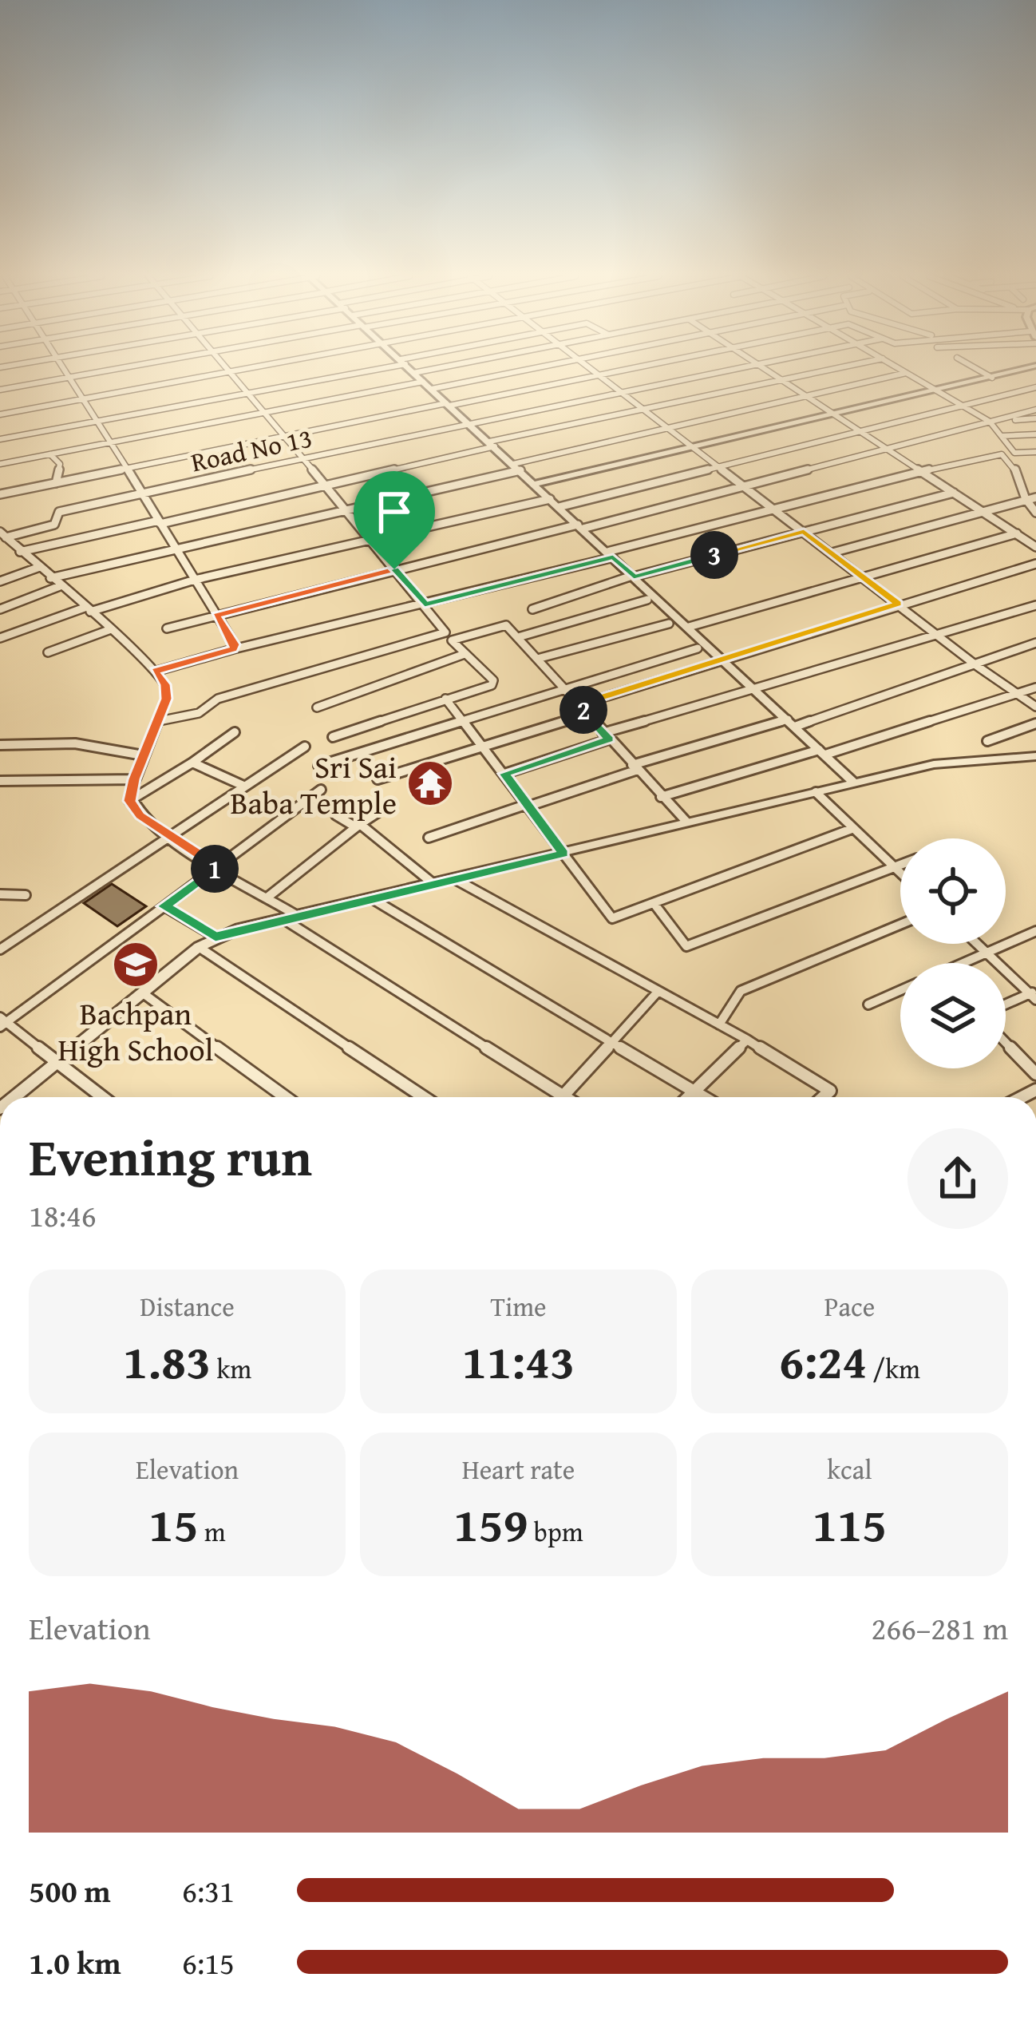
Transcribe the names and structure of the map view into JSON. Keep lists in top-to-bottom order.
{
  "streets": {
    "street": ["Road No 13"]
  },
  "places": {
    "temple": ["Sri Sai Baba Temple"],
    "school or university": ["Bachpan High School"]
  },
  "page": {
    "pins": ["3", "2", "1"],
    "heading": ["Evening run", "18:46"],
    "stats": [
      ["Distance", "1.83 km"],
      ["Time", "11:43"],
      ["Pace", "6:24 /km"],
      ["Elevation", "15 m"],
      ["Heart rate", "159 bpm"],
      ["kcal", "115"]
    ],
    "chart": ["Elevation", "266–281 m"],
    "list": [
      {
        "name": "500 m",
        "note": "6:31"
      },
      {
        "name": "1.0 km",
        "note": "6:15"
      }
    ]
  }
}
